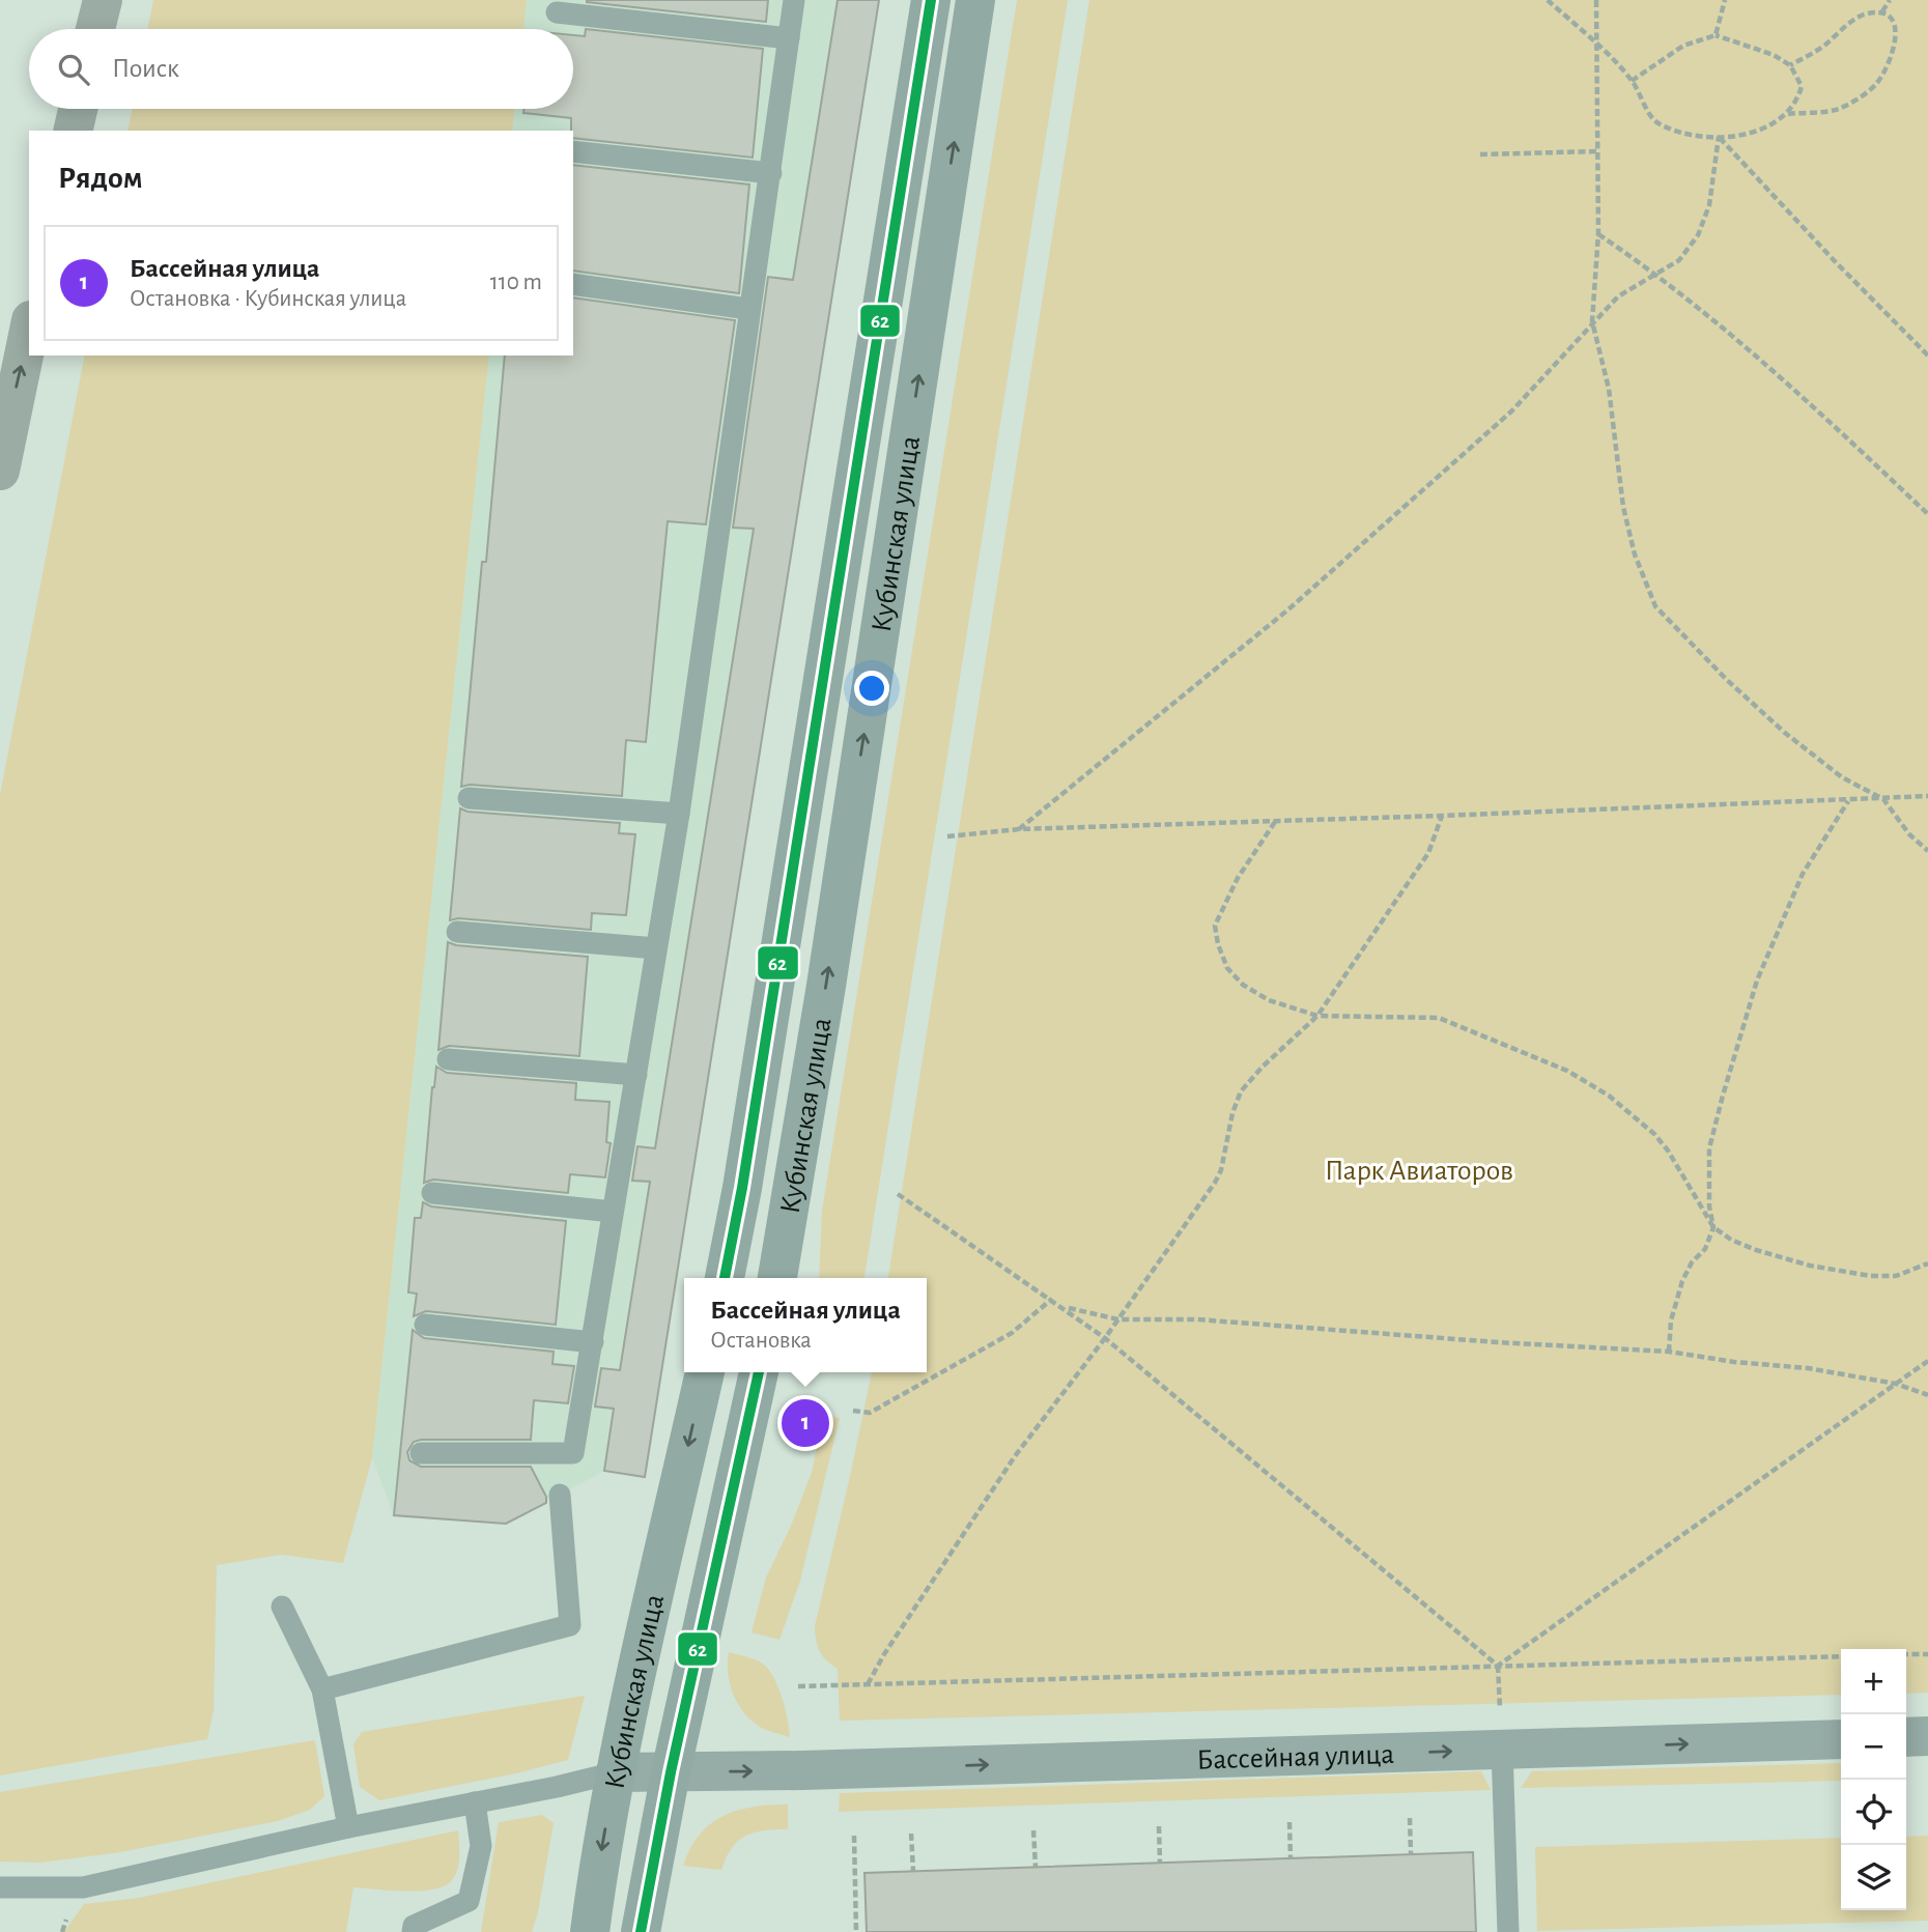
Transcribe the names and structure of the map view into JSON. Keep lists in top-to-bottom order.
{
  "streets": {
    "main road": ["Кубинская улица"],
    "street": ["Бассейная улица"]
  },
  "crossings": [
    ["Кубинская улица", "Бассейная улица"]
  ],
  "one_way": ["Бассейная улица"],
  "parks": ["Парк Авиаторов"],
  "lines": ["transit line 62"],
  "page": {
    "search": "Поиск",
    "heading": "Рядом",
    "list": [
      {
        "mark": "1",
        "name": "Бассейная улица",
        "note": "Остановка · Кубинская улица",
        "value": "110 m"
      }
    ],
    "popup": ["Бассейная улица", "Остановка"],
    "pins": "1",
    "map_buttons": ["+", "−"]
  }
}
